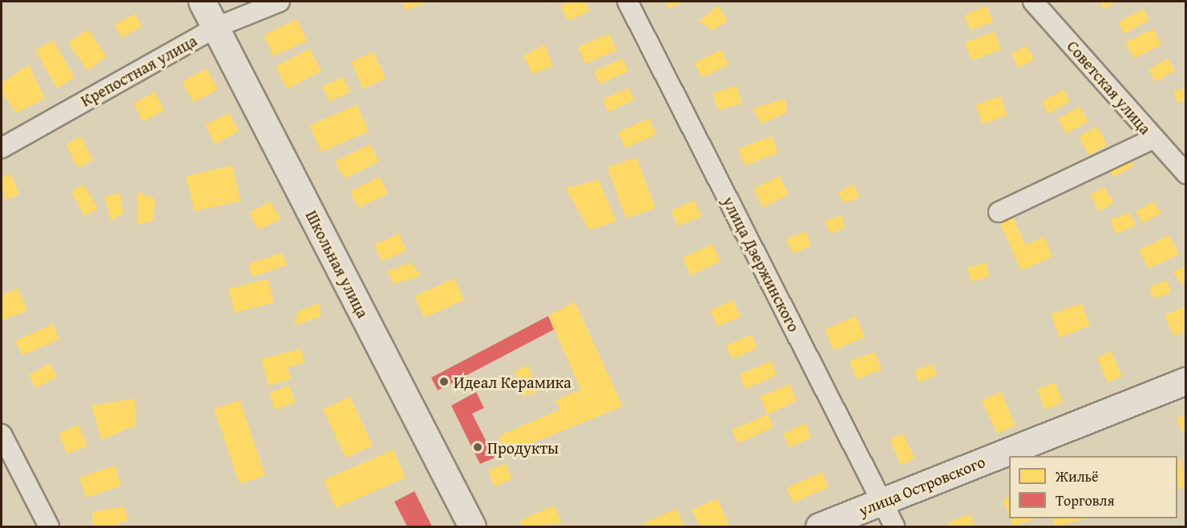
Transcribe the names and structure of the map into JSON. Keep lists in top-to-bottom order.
{
  "streets": {
    "street": [
      "Крепостная улица",
      "Советская улица",
      "Школьная улица",
      "улица Дзержинского",
      "улица Островского"
    ]
  },
  "crossings": [
    ["Крепостная улица", "Школьная улица"],
    ["улица Дзержинского", "улица Островского"]
  ],
  "places": ["Идеал Керамика", "Продукты"],
  "legend": ["Жильё", "Торговля"]
}
